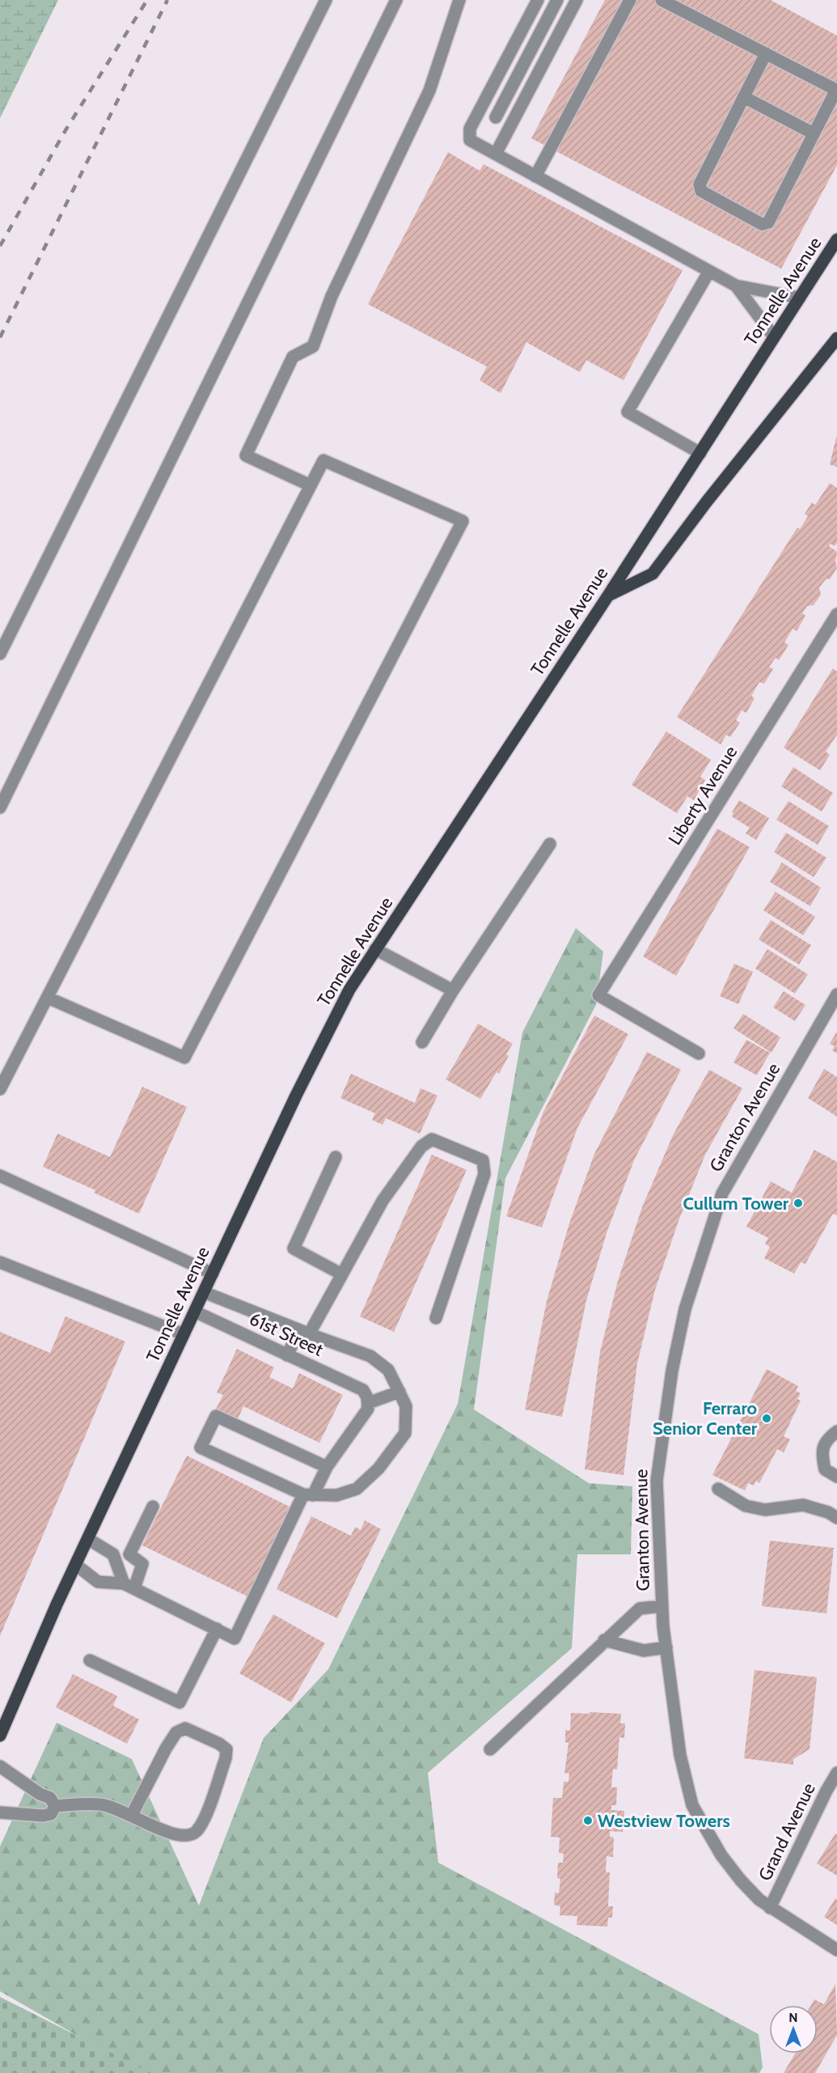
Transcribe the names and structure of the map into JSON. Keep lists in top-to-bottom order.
{
  "streets": {
    "main road": ["Tonnelle Avenue"],
    "street": [
      "Liberty Avenue",
      "Granton Avenue",
      "61st Street",
      "Grand Avenue"
    ]
  },
  "crossings": [
    ["Tonnelle Avenue", "61st Street"],
    ["Granton Avenue", "Grand Avenue"]
  ],
  "places": ["Cullum Tower", "Ferraro Senior Center", "Westview Towers"],
  "north": "top"
}
